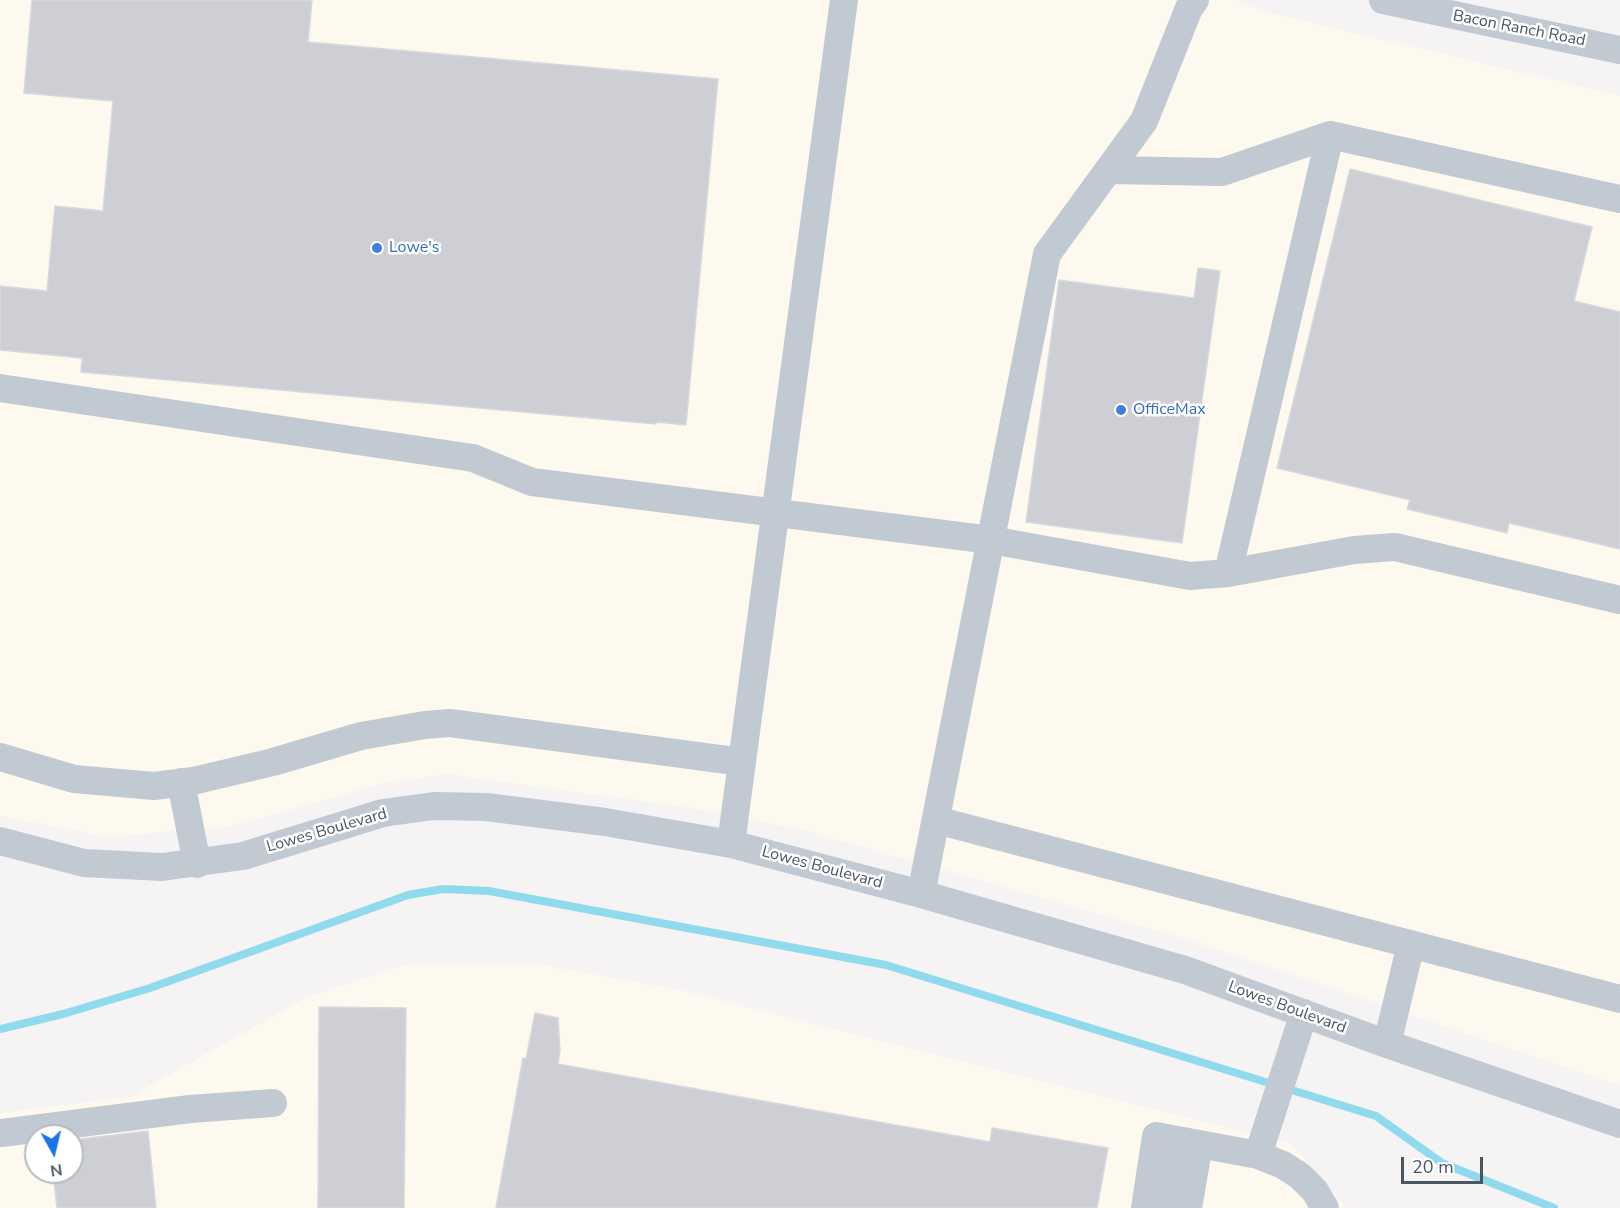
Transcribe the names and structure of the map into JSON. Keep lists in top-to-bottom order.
{
  "streets": {
    "street": ["Bacon Ranch Road", "Lowes Boulevard"]
  },
  "places": ["Lowe's", "OfficeMax"],
  "scale_bar": "20 m",
  "north": "bottom"
}
